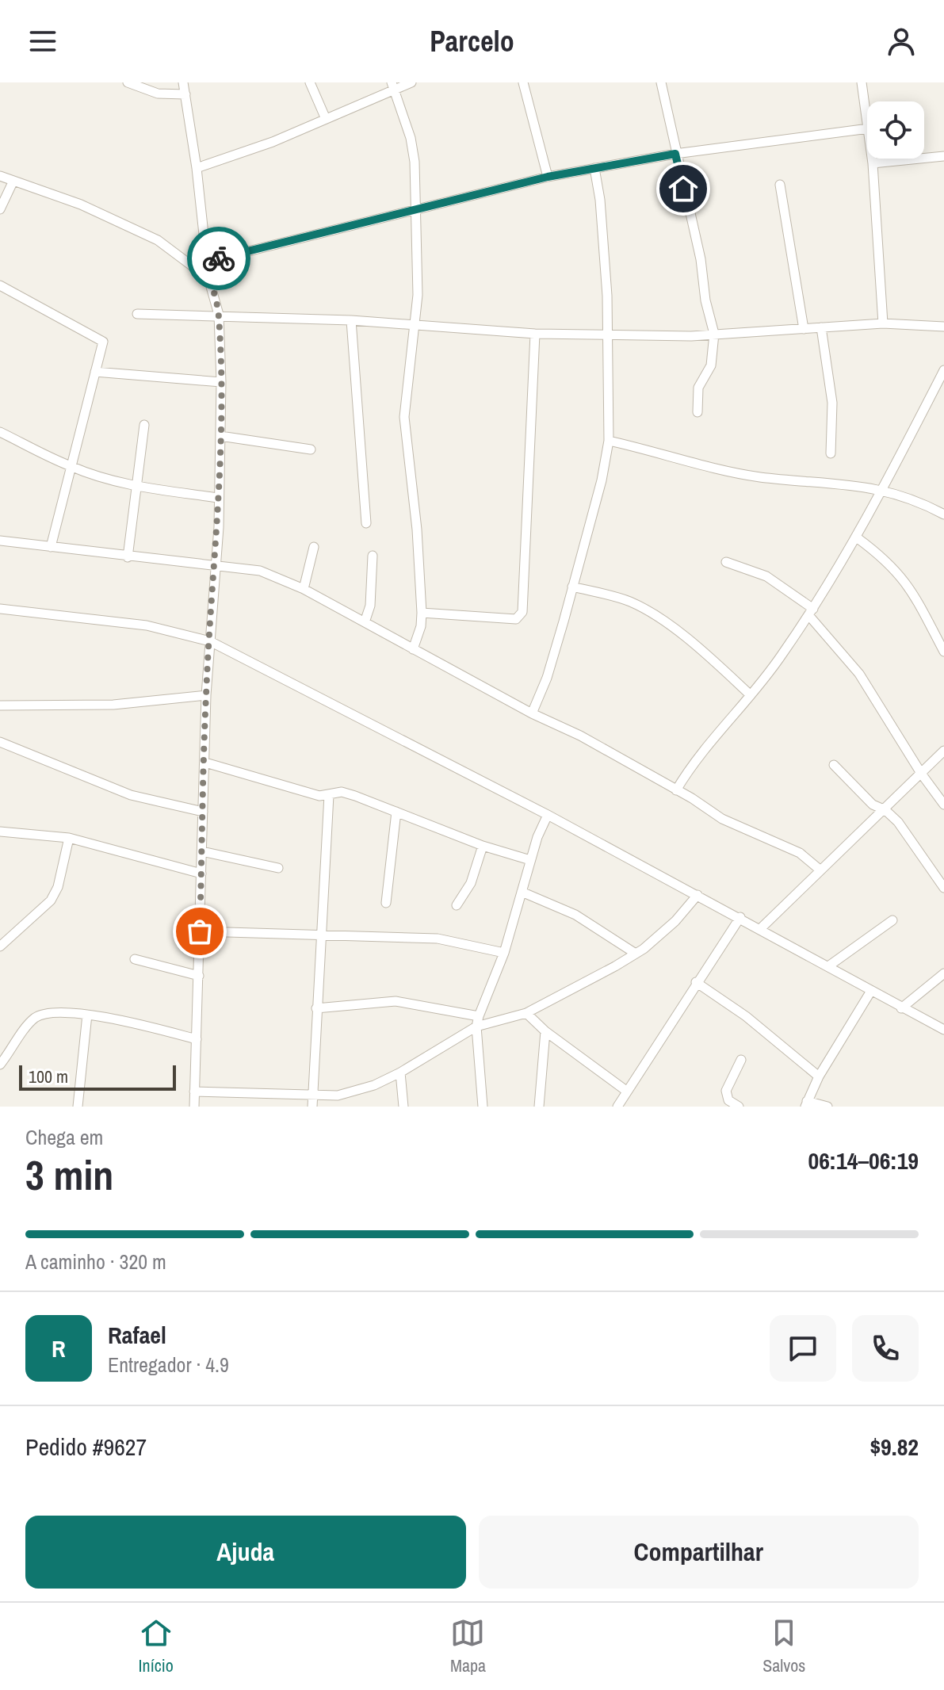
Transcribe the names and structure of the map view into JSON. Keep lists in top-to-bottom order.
{
  "scale_bar": "100 m",
  "page": {
    "header": "Parcelo",
    "scale": "100 m",
    "heading": ["3 min", "Chega em", "06:14–06:19"],
    "panel": [
      "Rafael",
      "Entregador · 4.9",
      "Pedido #9627",
      "$9.82"
    ],
    "bar": "A caminho · 320 m",
    "round": "R",
    "buttons": ["Ajuda", "Compartilhar"],
    "tabs": ["Início", "Mapa", "Salvos"]
  }
}
